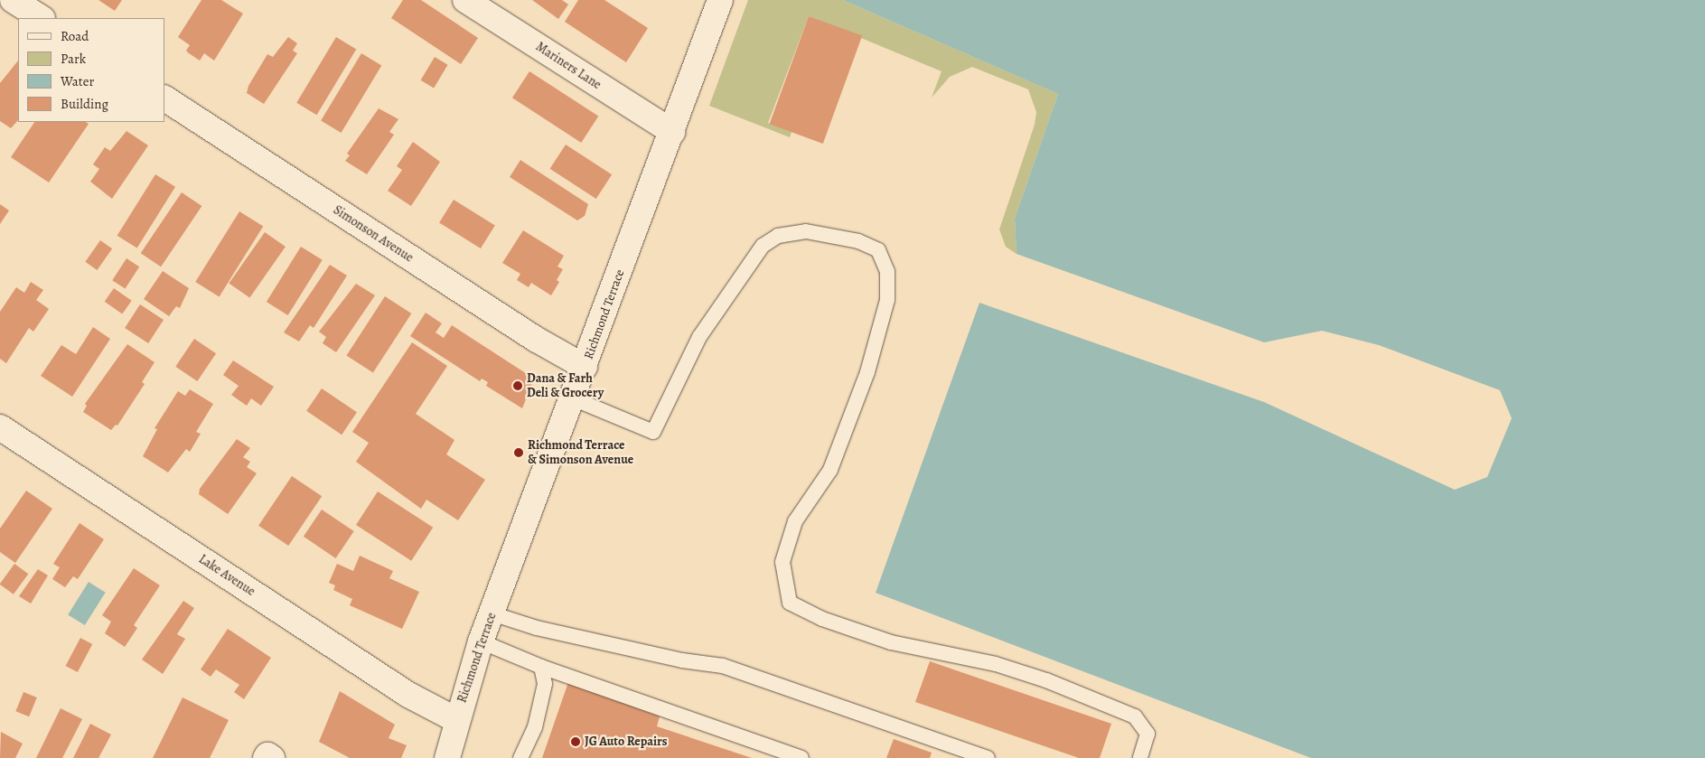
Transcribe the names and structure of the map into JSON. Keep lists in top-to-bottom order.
{
  "streets": {
    "street": [
      "Mariners Lane",
      "Simonson Avenue",
      "Richmond Terrace",
      "Lake Avenue"
    ]
  },
  "crossings": [
    ["Mariners Lane", "Richmond Terrace"],
    ["Simonson Avenue", "Richmond Terrace"],
    ["Richmond Terrace", "Lake Avenue"]
  ],
  "places": ["Dana & Farh Deli & Grocery", "Richmond Terrace & Simonson Avenue", "JG Auto Repairs"],
  "legend": [
    "Road",
    "Park",
    "Water",
    "Building"
  ]
}
